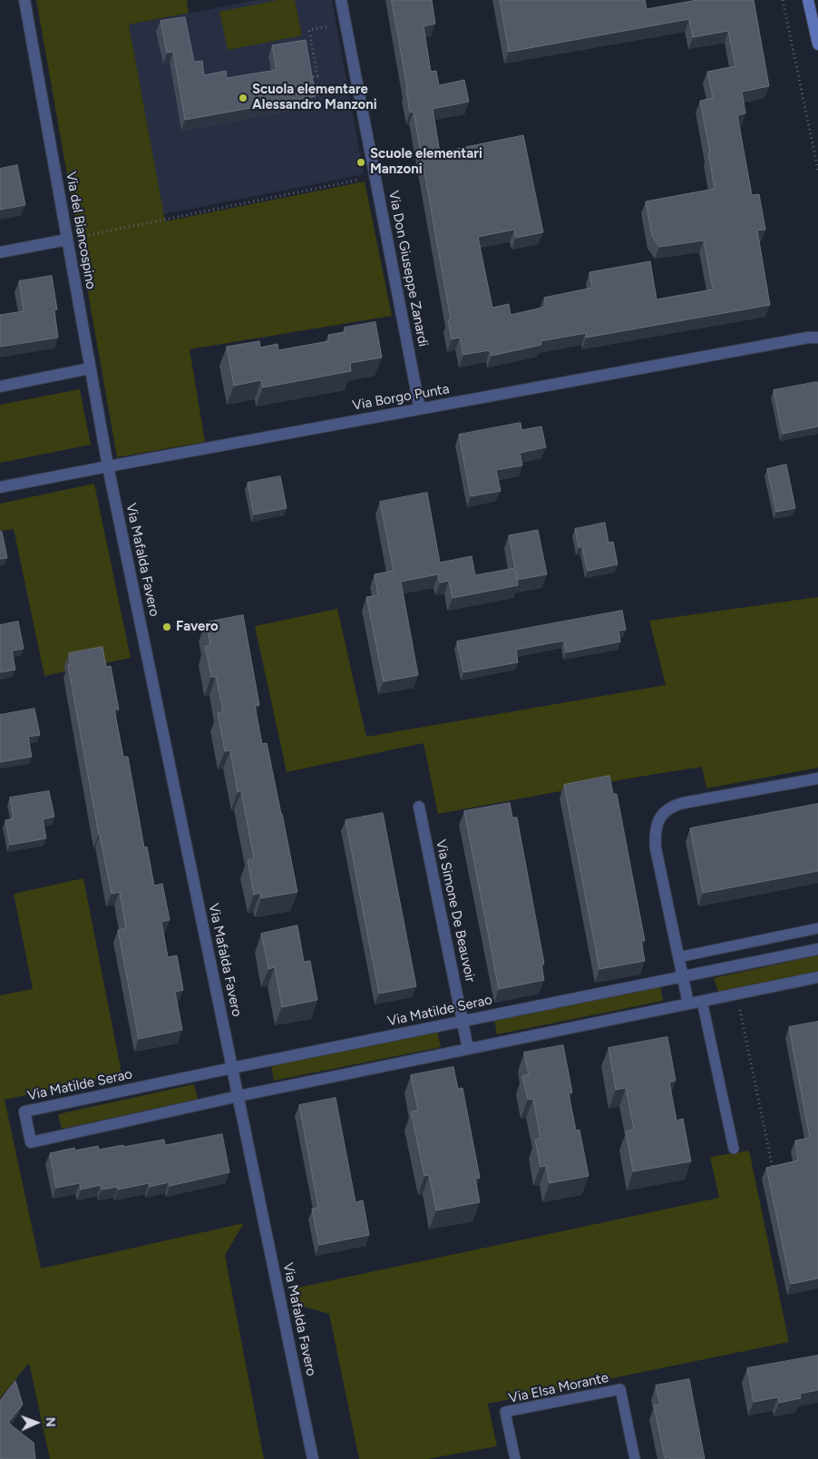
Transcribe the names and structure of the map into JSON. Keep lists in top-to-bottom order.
{
  "streets": {
    "street": [
      "Via del Biancospino",
      "Via Don Giuseppe Zanardi",
      "Via Borgo Punta",
      "Via Mafalda Favero",
      "Via Simone De Beauvoir",
      "Via Matilde Serao"
    ],
    "lane": ["Via Elsa Morante"]
  },
  "crossings": [
    ["Via del Biancospino", "Via Borgo Punta"],
    ["Via del Biancospino", "Via Mafalda Favero"],
    ["Via Don Giuseppe Zanardi", "Via Borgo Punta"],
    ["Via Borgo Punta", "Via Mafalda Favero"],
    ["Via Mafalda Favero", "Via Matilde Serao"],
    ["Via Simone De Beauvoir", "Via Matilde Serao"]
  ],
  "places": ["Scuola elementare Alessandro Manzoni", "Scuole elementari Manzoni", "Favero"],
  "north": "right"
}
